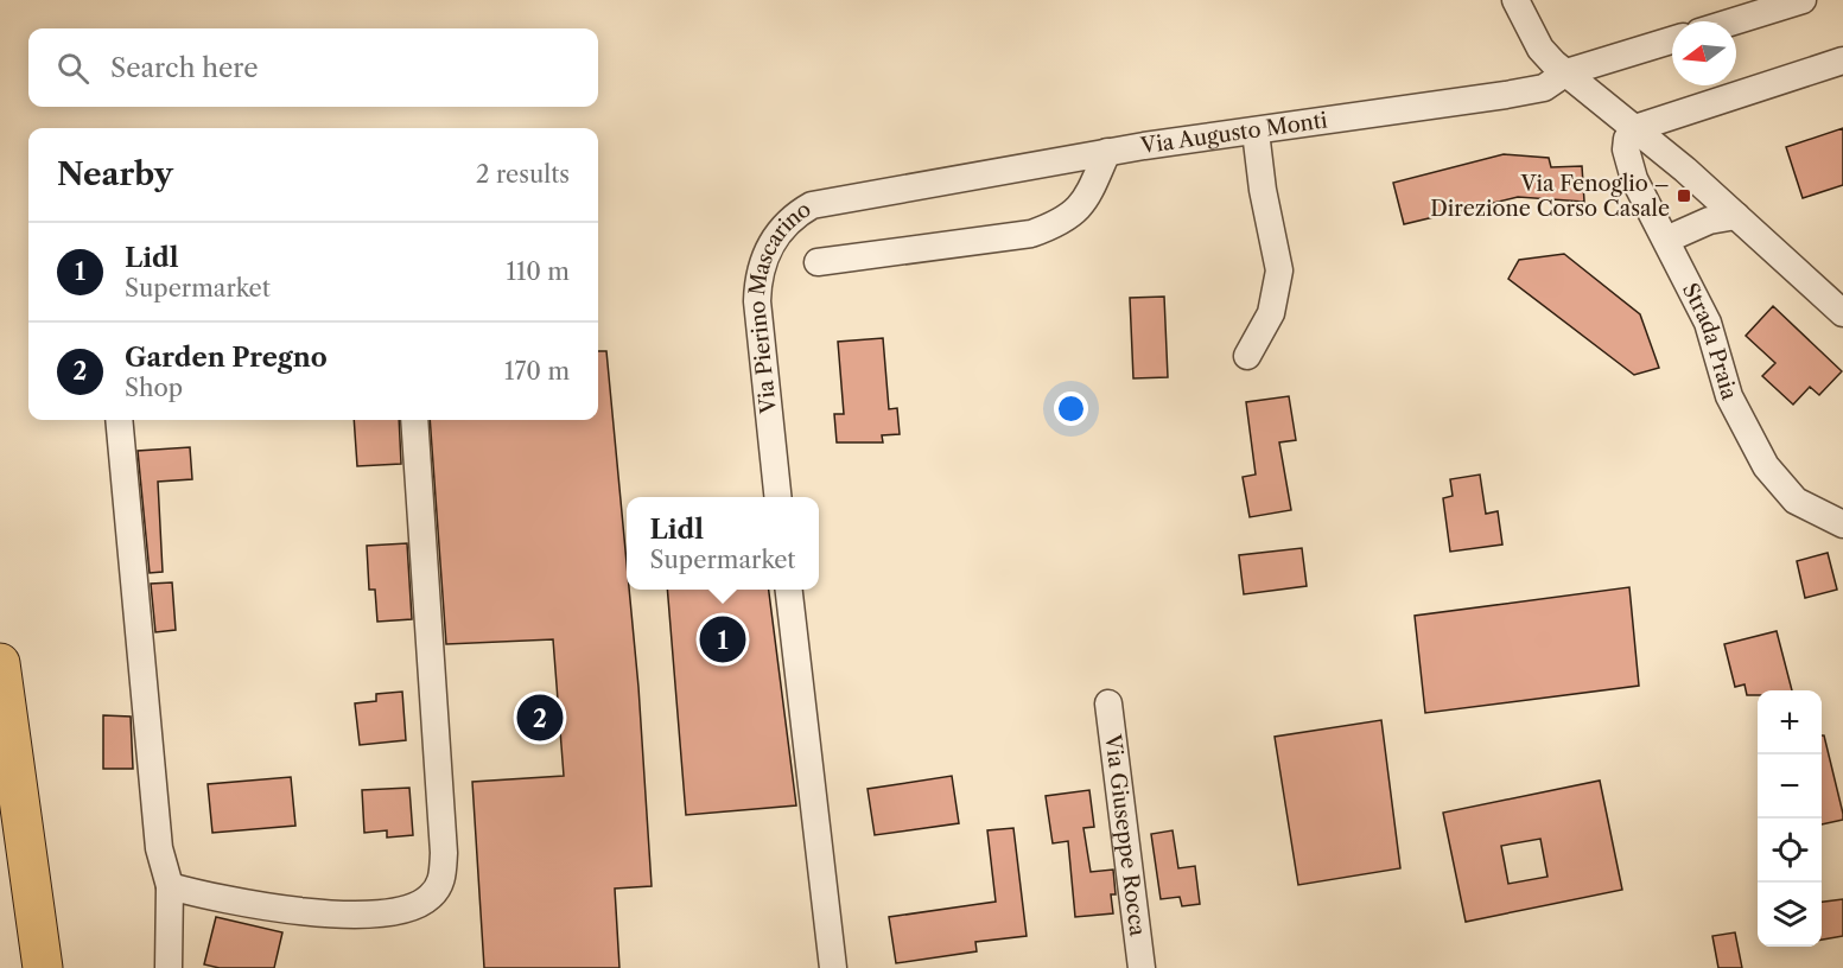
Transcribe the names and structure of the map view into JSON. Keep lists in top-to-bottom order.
{
  "streets": {
    "street": [
      "Via Augusto Monti",
      "Via Pierino Mascarino",
      "Strada Praia",
      "Via Giuseppe Rocca"
    ]
  },
  "crossings": [
    ["Via Augusto Monti", "Via Pierino Mascarino"]
  ],
  "places": {
    "transit": ["Via Fenoglio – Direzione Corso Casale"]
  },
  "north": "left",
  "page": {
    "search": "Search here",
    "heading": ["Nearby", "2 results"],
    "list": [
      {
        "mark": "1",
        "name": "Lidl",
        "note": "Supermarket",
        "value": "110 m"
      },
      {
        "mark": "2",
        "name": "Garden Pregno",
        "note": "Shop",
        "value": "170 m"
      }
    ],
    "popup": ["Lidl", "Supermarket"],
    "pins": ["1", "2"],
    "map_buttons": ["+", "−"]
  }
}
